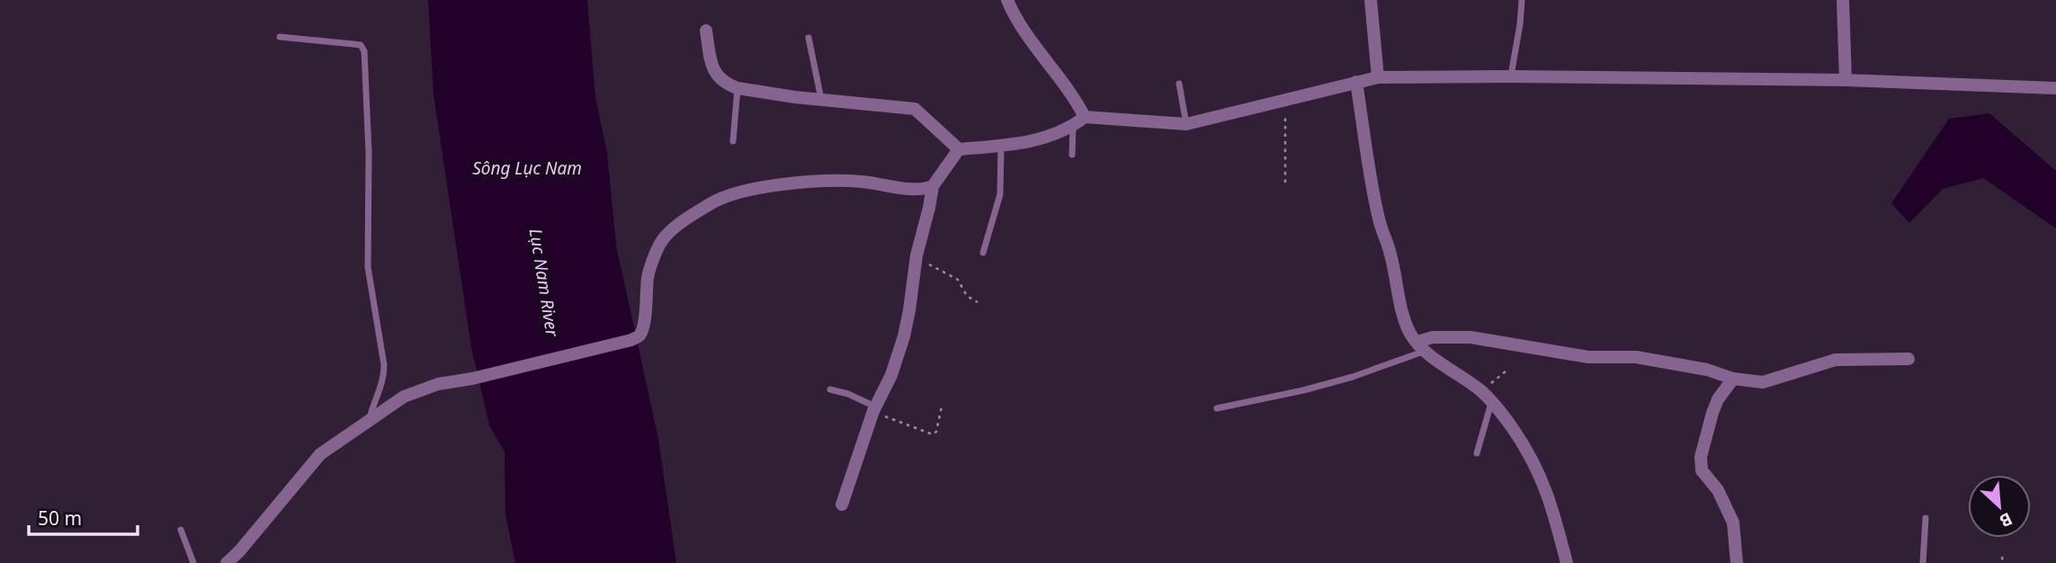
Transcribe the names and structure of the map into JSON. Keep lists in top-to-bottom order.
{
  "water": ["Sông Lục Nam", "Lục Nam River"],
  "scale_bar": "50 m",
  "north": "bottom right"
}
